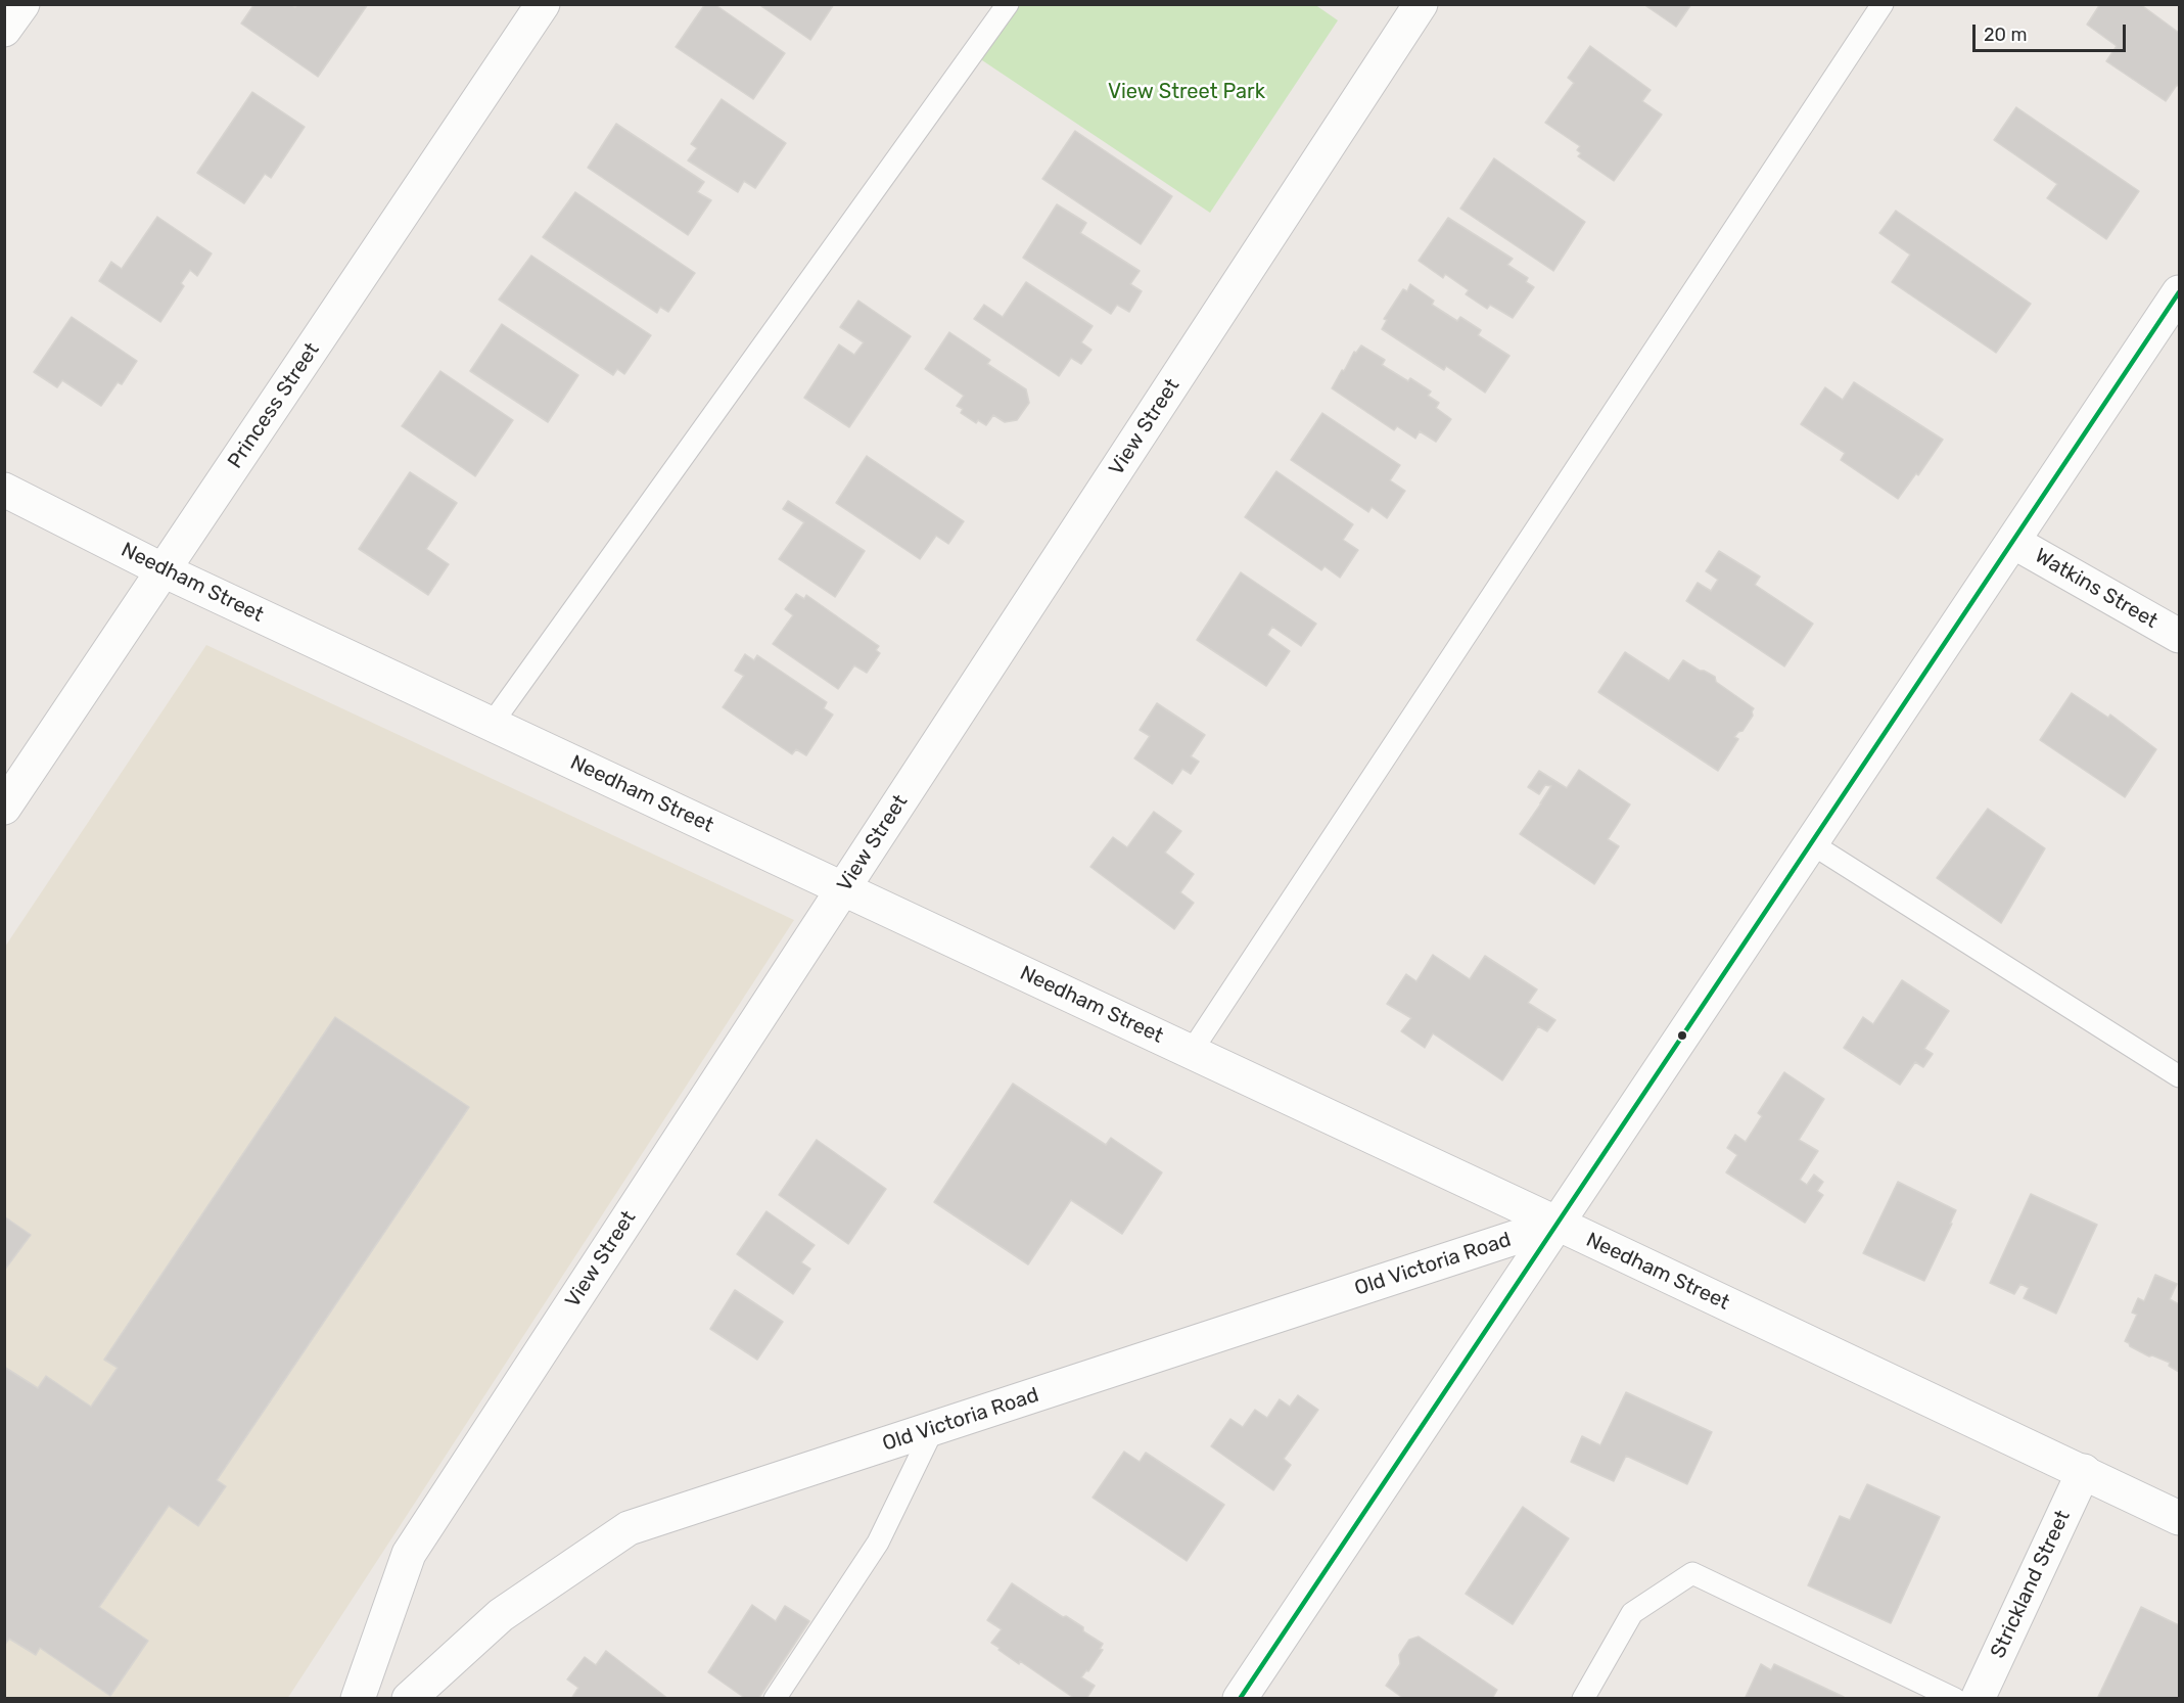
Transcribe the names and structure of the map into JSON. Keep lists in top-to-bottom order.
{
  "streets": {
    "street": [
      "Princess Street",
      "View Street",
      "Needham Street",
      "Watkins Street",
      "Old Victoria Road",
      "Strickland Street"
    ]
  },
  "crossings": [
    ["Princess Street", "Needham Street"],
    ["View Street", "Needham Street"],
    ["Needham Street", "Old Victoria Road"],
    ["Needham Street", "Strickland Street"]
  ],
  "parks": ["View Street Park"],
  "scale_bar": "20 m"
}
